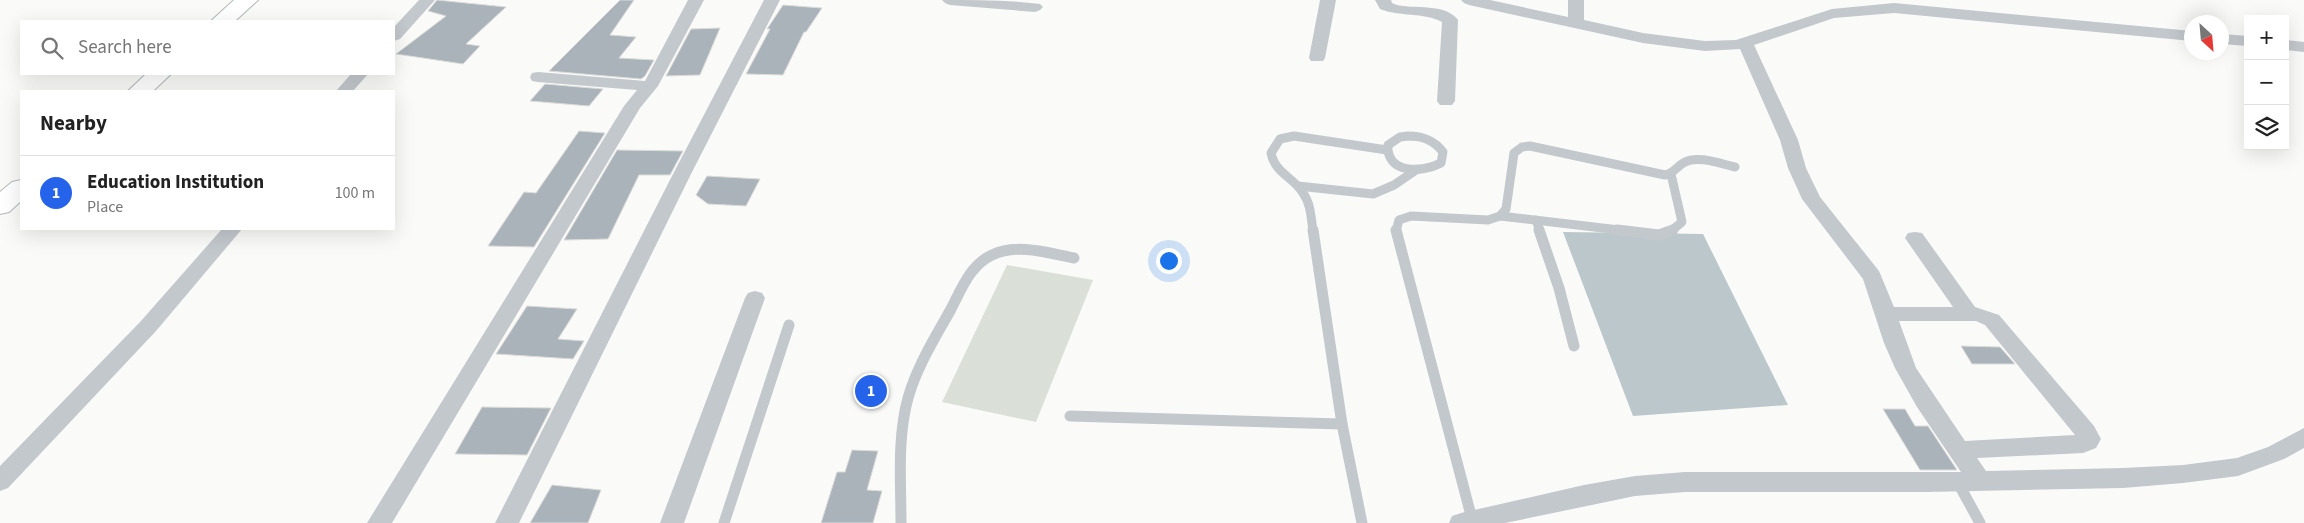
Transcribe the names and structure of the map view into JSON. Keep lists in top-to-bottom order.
{
  "north": "bottom right",
  "page": {
    "map_buttons": ["+", "−"],
    "search": "Search here",
    "heading": "Nearby",
    "list": [
      {
        "mark": "1",
        "name": "Education Institution",
        "note": "Place",
        "value": "100 m"
      }
    ],
    "pins": "1"
  }
}
